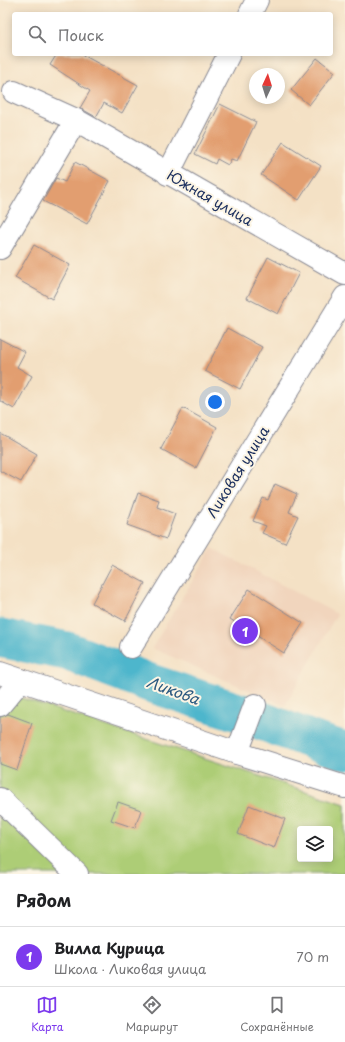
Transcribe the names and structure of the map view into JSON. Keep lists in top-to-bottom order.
{
  "streets": {
    "street": ["Южная улица", "Ликовая улица"]
  },
  "water": ["Ликова"],
  "north": "top",
  "page": {
    "search": "Поиск",
    "pins": "1",
    "heading": "Рядом",
    "list": [
      {
        "mark": "1",
        "name": "Вилла Курица",
        "note": "Школа · Ликовая улица",
        "value": "70 m"
      }
    ],
    "nav": ["Карта", "Маршрут", "Сохранённые"]
  }
}
